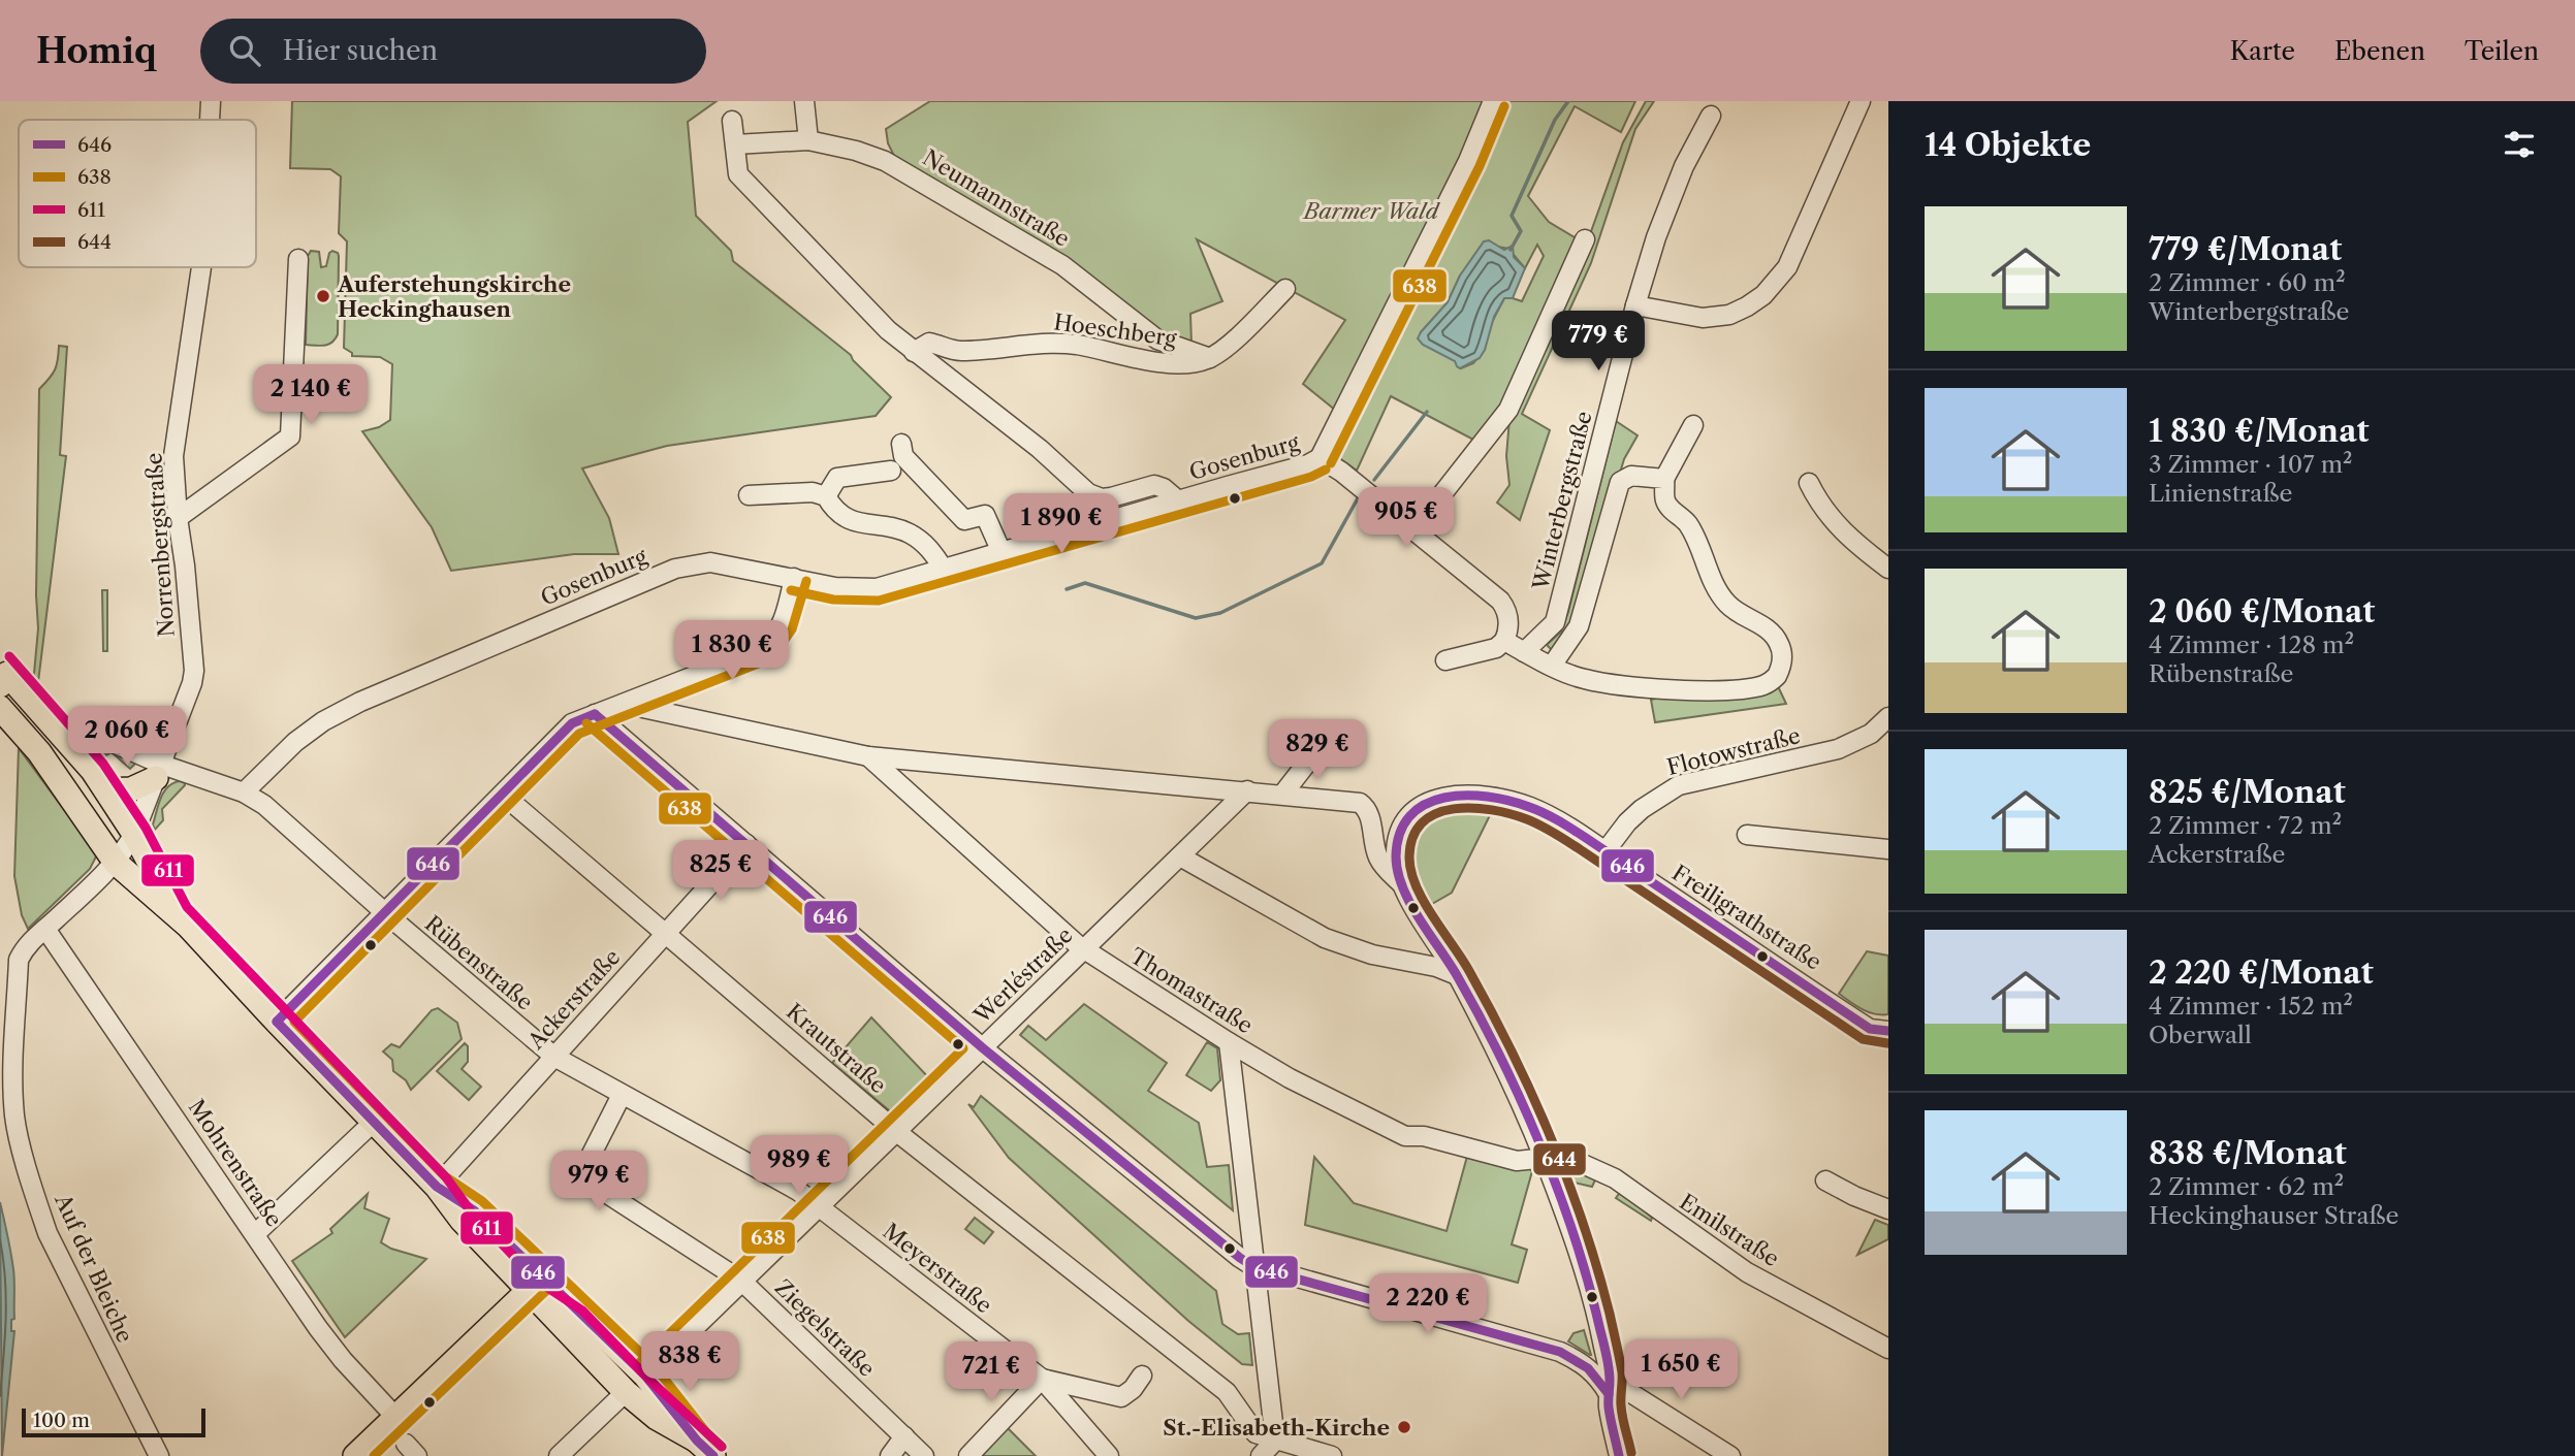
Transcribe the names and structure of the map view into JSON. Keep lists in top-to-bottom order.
{
  "streets": {
    "street": [
      "Neumannstraße",
      "Hoeschberg",
      "Gosenburg",
      "Winterbergstraße",
      "Norrenbergstraße",
      "Flotowstraße",
      "Freiligrathstraße",
      "Rübenstraße",
      "Werléstraße",
      "Thomastraße",
      "Ackerstraße",
      "Krautstraße",
      "Mohrenstraße",
      "Emilstraße",
      "Auf der Bleiche",
      "Meyerstraße",
      "Ziegelstraße"
    ]
  },
  "crossings": [
    ["Neumannstraße", "Hoeschberg"],
    ["Gosenburg", "Rübenstraße"],
    ["Norrenbergstraße", "Rübenstraße"],
    ["Norrenbergstraße", "Mohrenstraße"],
    ["Norrenbergstraße", "Auf der Bleiche"],
    ["Flotowstraße", "Freiligrathstraße"],
    ["Freiligrathstraße", "Thomastraße"],
    ["Freiligrathstraße", "Emilstraße"],
    ["Rübenstraße", "Werléstraße"],
    ["Rübenstraße", "Ackerstraße"],
    ["Rübenstraße", "Meyerstraße"],
    ["Rübenstraße", "Ziegelstraße"],
    ["Werléstraße", "Thomastraße"],
    ["Werléstraße", "Krautstraße"],
    ["Werléstraße", "Meyerstraße"],
    ["Werléstraße", "Ziegelstraße"],
    ["Thomastraße", "Emilstraße"],
    ["Ackerstraße", "Krautstraße"]
  ],
  "parks": ["Barmer Wald"],
  "places": ["Auferstehungskirche Heckinghausen", "St.-Elisabeth-Kirche"],
  "lines": [
    "transit line 638",
    "transit line 611",
    "transit line 646",
    "transit line 644"
  ],
  "legend": [
    "646",
    "638",
    "611",
    "644"
  ],
  "scale_bar": "100 m",
  "page": {
    "header": "Homiq",
    "search": "Hier suchen",
    "nav": ["Karte", "Ebenen", "Teilen"],
    "heading": "14 Objekte",
    "list": [
      {
        "name": "779 €/Monat",
        "note": "2 Zimmer · 60 m² · Winterbergstraße"
      },
      {
        "name": "1 830 €/Monat",
        "note": "3 Zimmer · 107 m² · Linienstraße"
      },
      {
        "name": "2 060 €/Monat",
        "note": "4 Zimmer · 128 m² · Rübenstraße"
      },
      {
        "name": "825 €/Monat",
        "note": "2 Zimmer · 72 m² · Ackerstraße"
      },
      {
        "name": "2 220 €/Monat",
        "note": "4 Zimmer · 152 m² · Oberwall"
      },
      {
        "name": "838 €/Monat",
        "note": "2 Zimmer · 62 m² · Heckinghauser Straße"
      }
    ],
    "price": [
      "779 €",
      "2 140 €",
      "905 €",
      "1 890 €",
      "1 830 €",
      "2 060 €",
      "829 €",
      "825 €",
      "989 €",
      "979 €",
      "2 220 €",
      "838 €",
      "1 650 €",
      "721 €"
    ],
    "scale": "100 m"
  }
}
